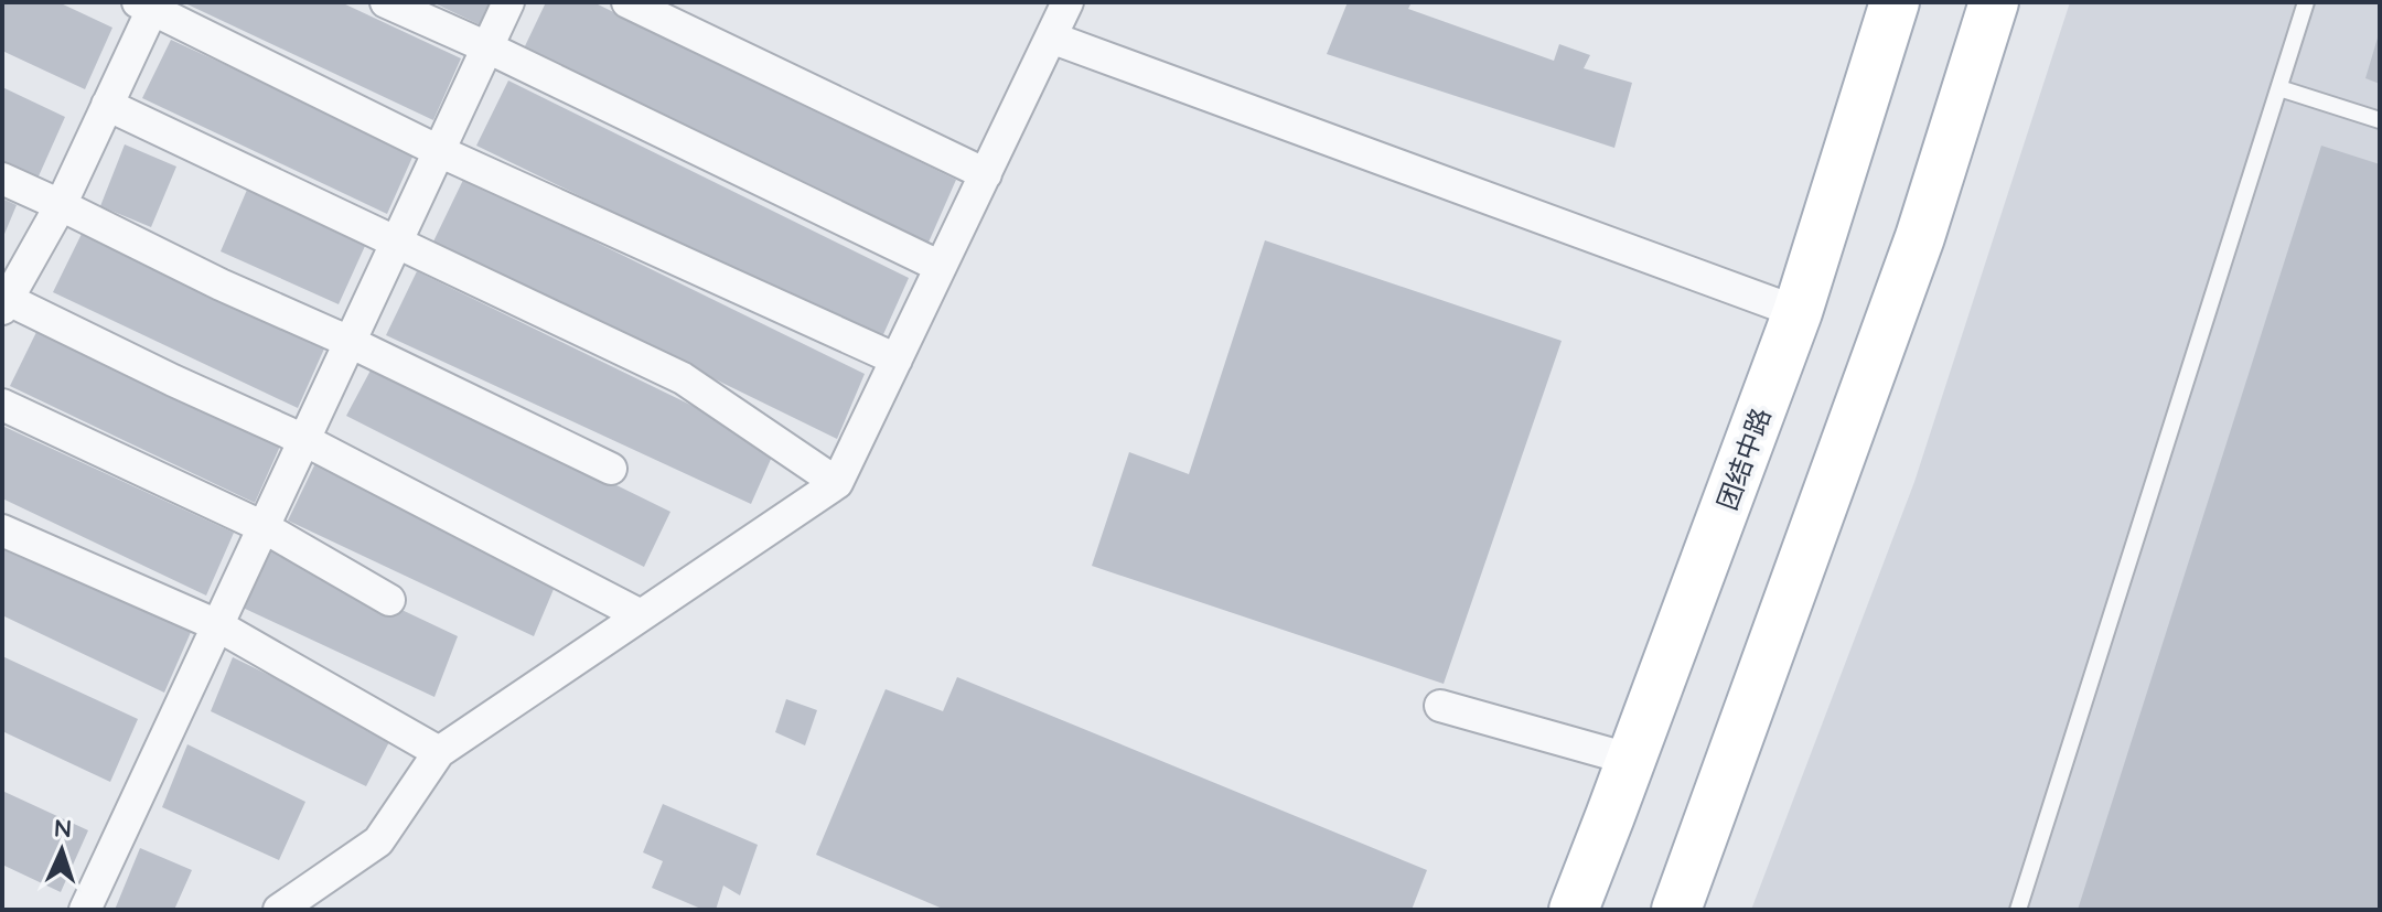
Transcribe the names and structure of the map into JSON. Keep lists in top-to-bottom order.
{
  "streets": {
    "main road": ["团结中路"]
  },
  "north": "top"
}
